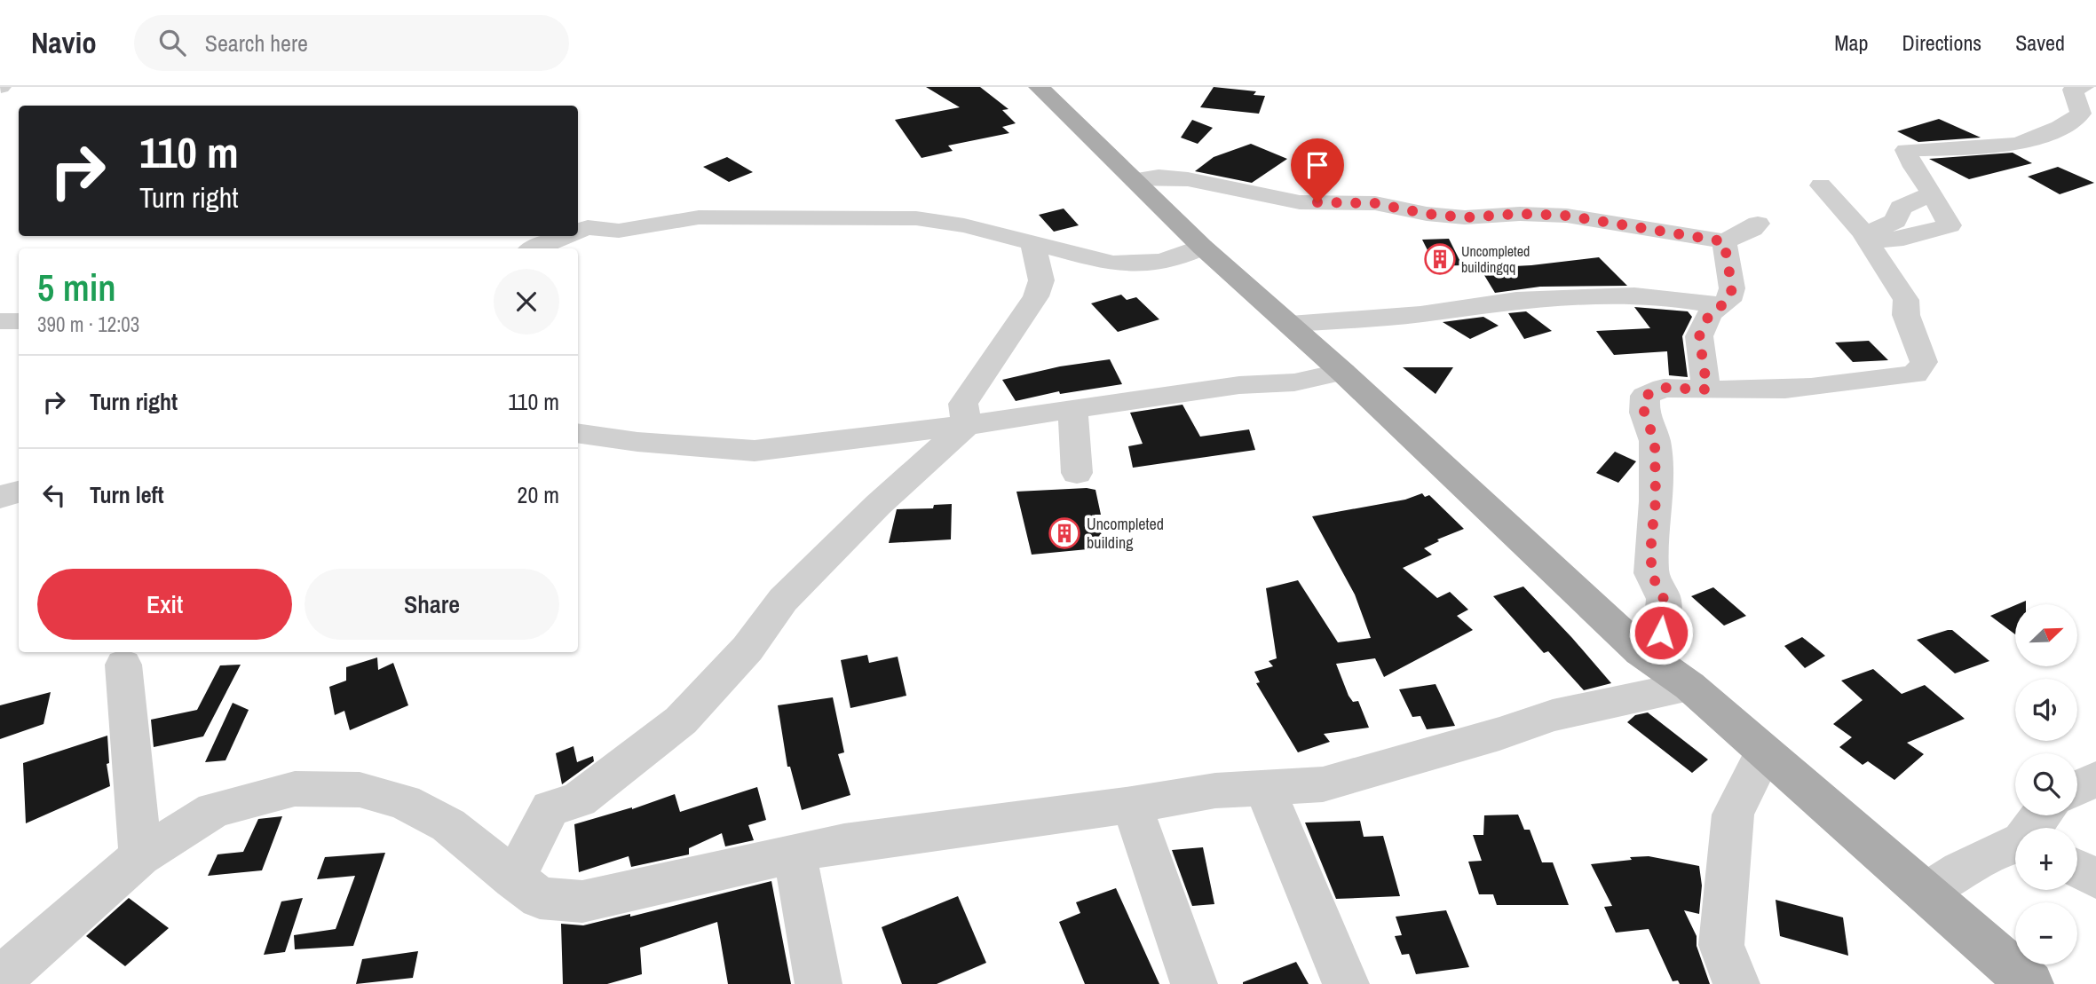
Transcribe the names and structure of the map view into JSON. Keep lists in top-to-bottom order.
{
  "places": {
    "building": ["Uncompleted buildingqq", "Uncompleted building"]
  },
  "north": "top right",
  "page": {
    "header": "Navio",
    "search": "Search here",
    "nav": ["Map", "Directions", "Saved"],
    "turn": ["110 m", "Turn right"],
    "heading": ["5 min", "390 m · 12:03"],
    "list": [
      {
        "name": "Turn right",
        "value": "110 m"
      },
      {
        "name": "Turn left",
        "value": "20 m"
      }
    ],
    "buttons": ["Exit", "Share"],
    "map_buttons": ["+", "−"]
  }
}
